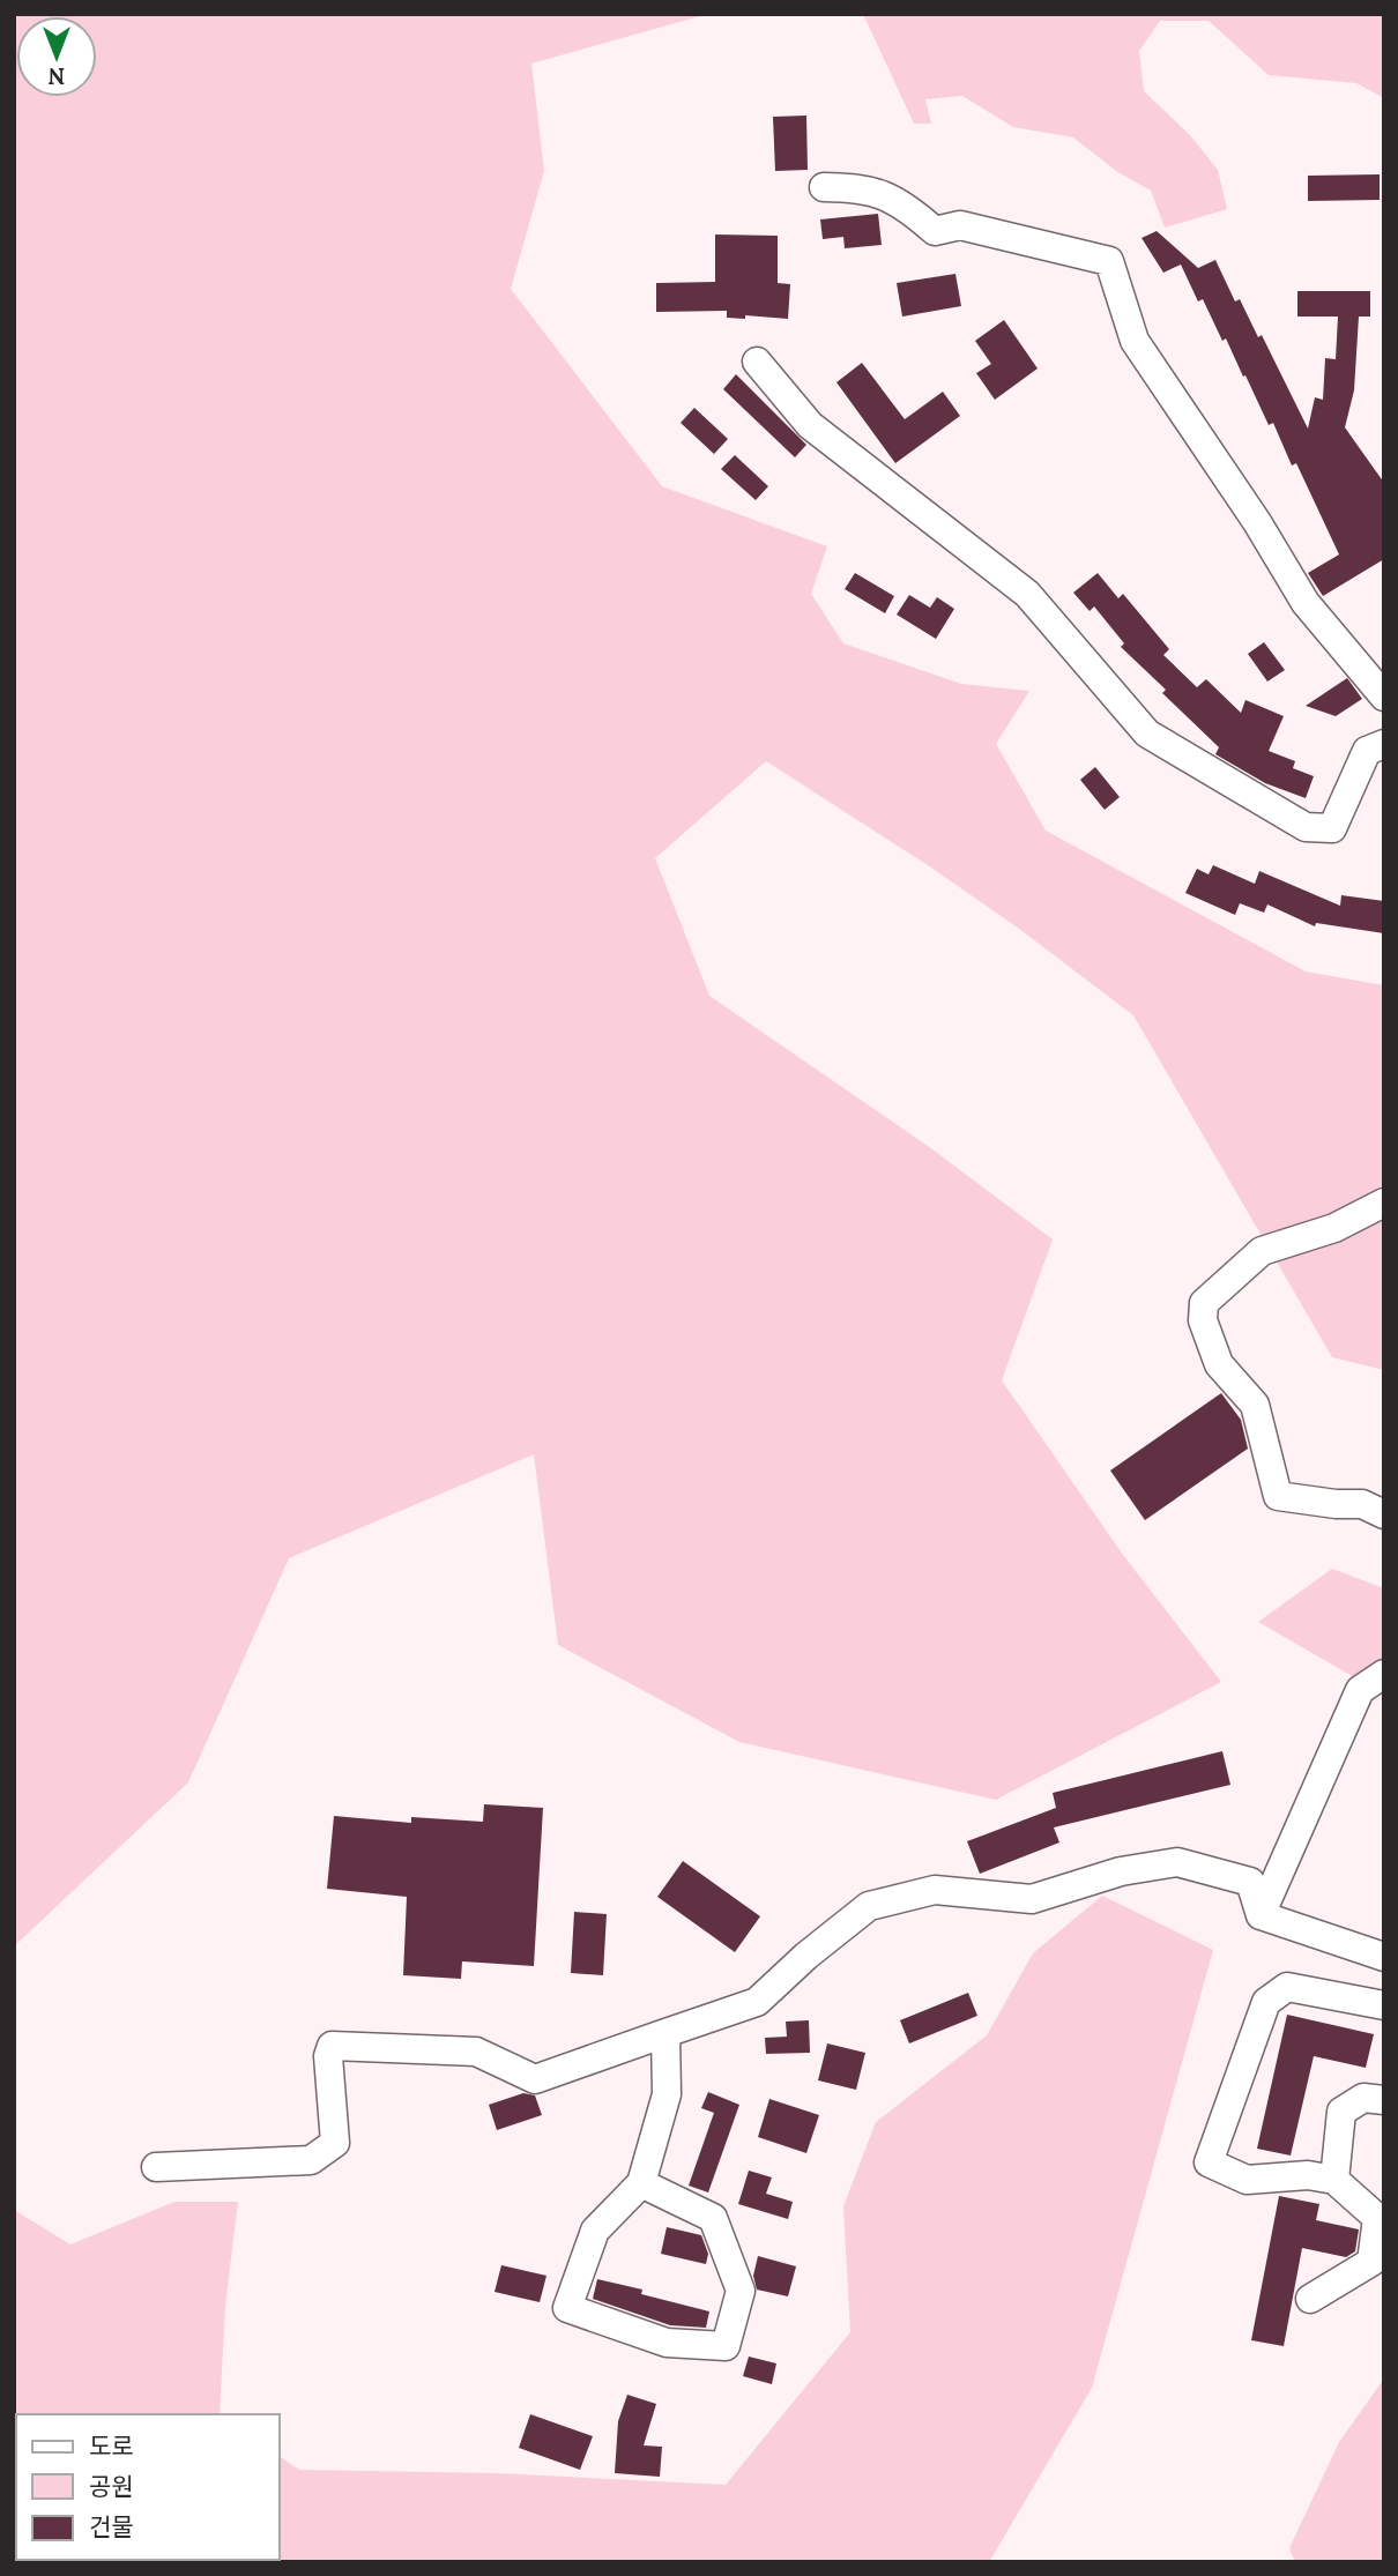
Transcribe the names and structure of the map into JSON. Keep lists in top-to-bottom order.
{
  "legend": ["도로", "공원", "건물"],
  "north": "bottom"
}
